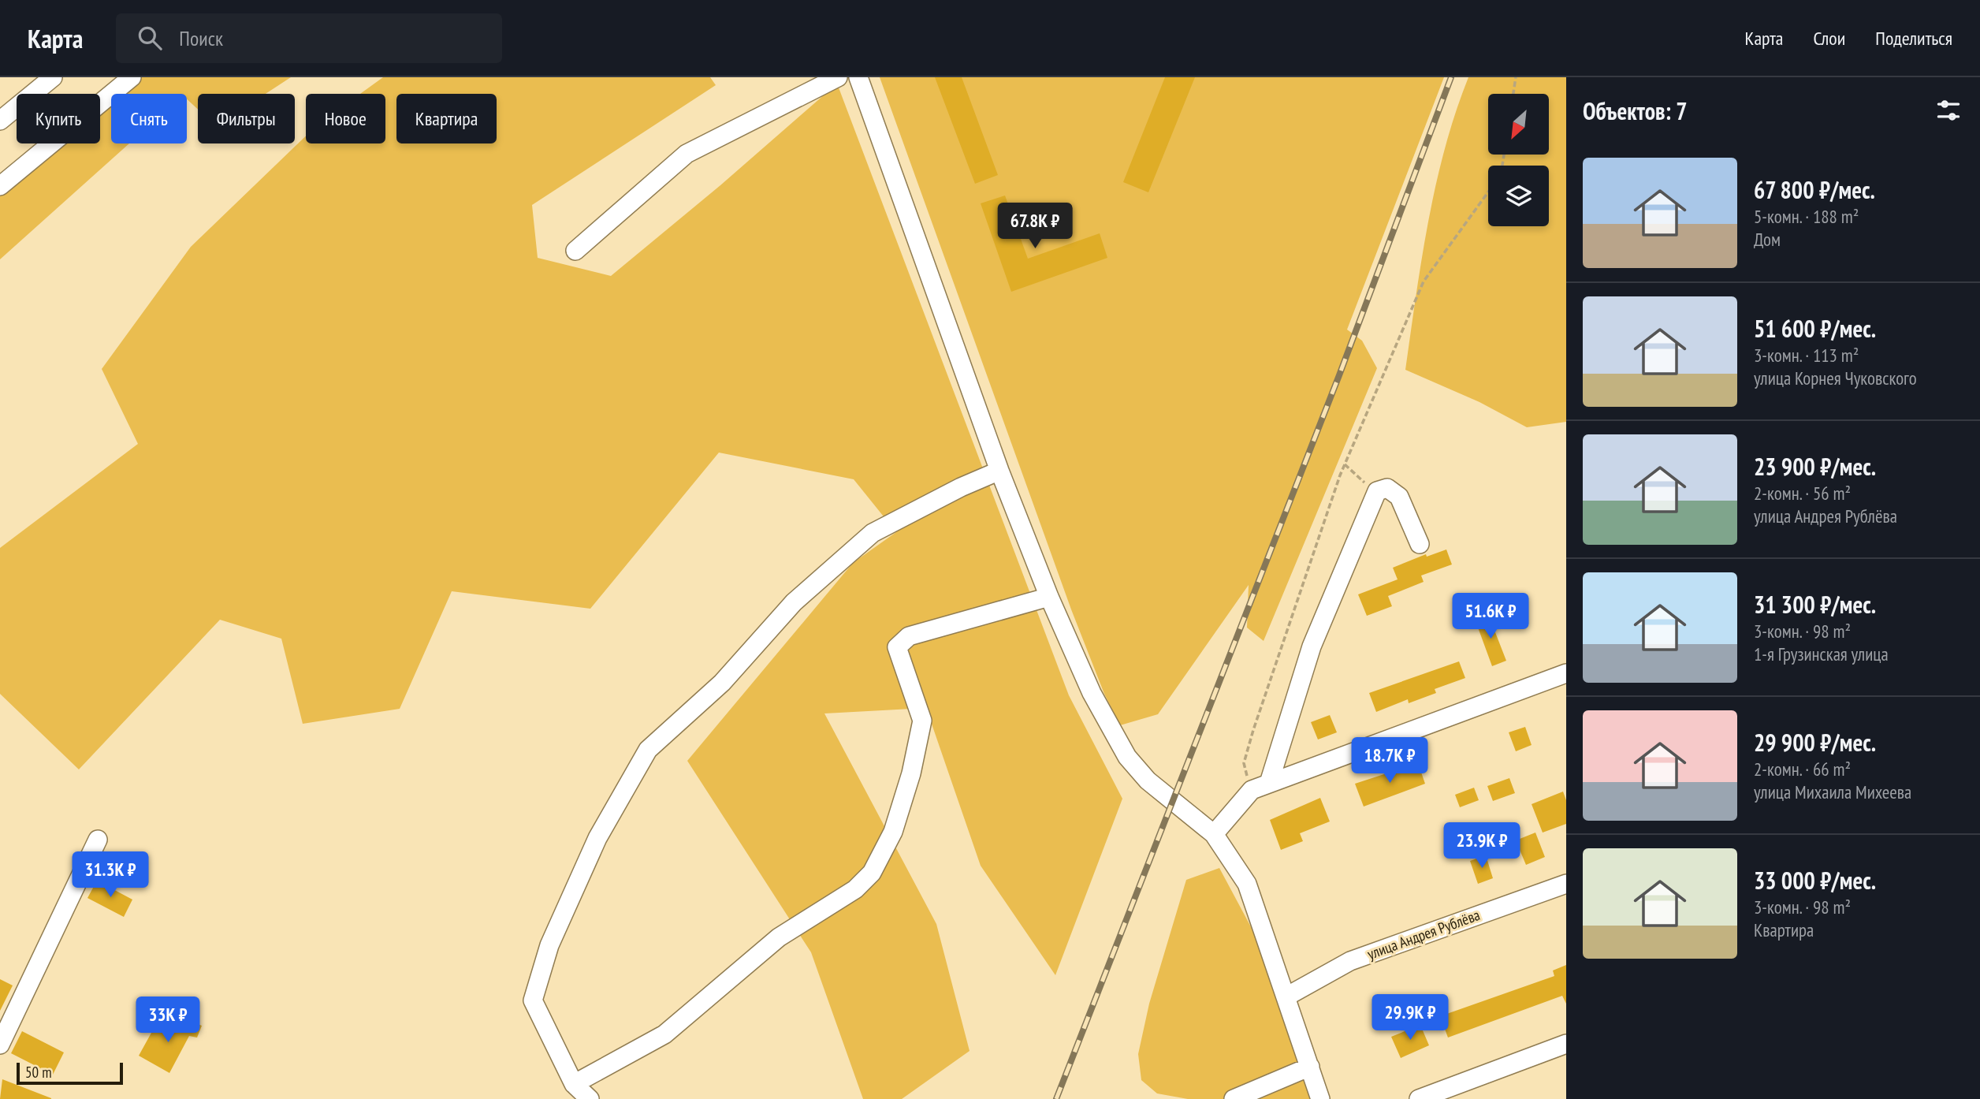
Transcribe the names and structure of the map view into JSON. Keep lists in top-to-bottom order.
{
  "streets": {
    "street": ["улица Андрея Рублёва"]
  },
  "scale_bar": "50 m",
  "north": "bottom left",
  "page": {
    "header": "Карта",
    "search": "Поиск",
    "nav": ["Карта", "Слои", "Поделиться"],
    "heading": "Объектов: 7",
    "chip": [
      "Купить",
      "Снять",
      "Фильтры",
      "Новое",
      "Квартира"
    ],
    "list": [
      {
        "name": "67 800 ₽/мес.",
        "note": "5-комн. · 188 m² · Дом"
      },
      {
        "name": "51 600 ₽/мес.",
        "note": "3-комн. · 113 m² · улица Корнея Чуковского"
      },
      {
        "name": "23 900 ₽/мес.",
        "note": "2-комн. · 56 m² · улица Андрея Рублёва"
      },
      {
        "name": "31 300 ₽/мес.",
        "note": "3-комн. · 98 m² · 1-я Грузинская улица"
      },
      {
        "name": "29 900 ₽/мес.",
        "note": "2-комн. · 66 m² · улица Михаила Михеева"
      },
      {
        "name": "33 000 ₽/мес.",
        "note": "3-комн. · 98 m² · Квартира"
      }
    ],
    "price": [
      "67.8K ₽",
      "51.6K ₽",
      "18.7K ₽",
      "23.9K ₽",
      "31.3K ₽",
      "29.9K ₽",
      "33K ₽"
    ],
    "scale": "50 m"
  }
}
